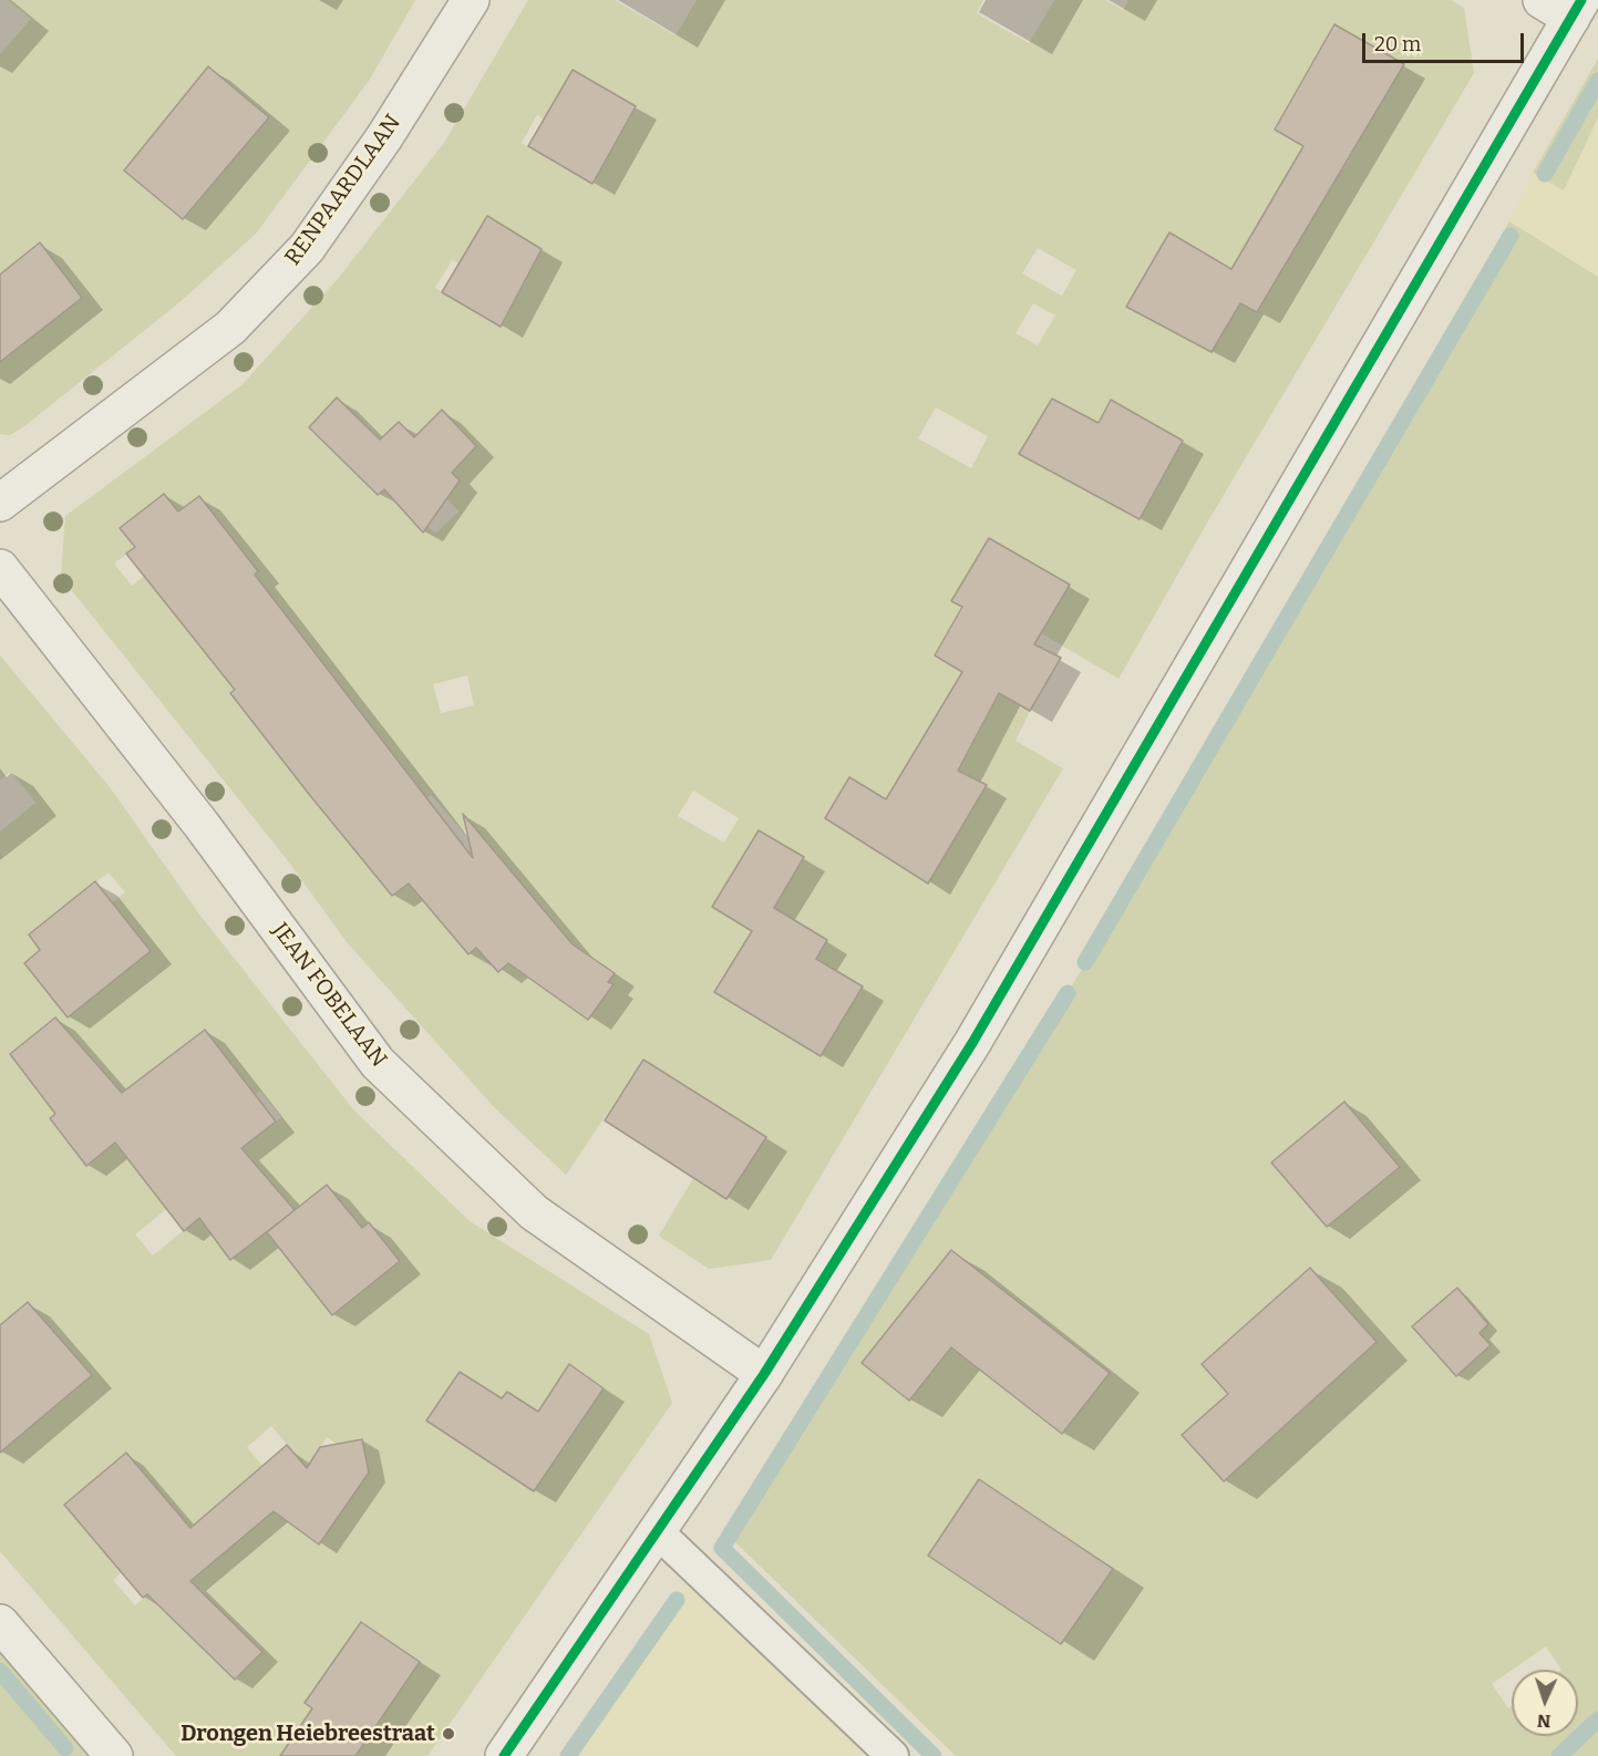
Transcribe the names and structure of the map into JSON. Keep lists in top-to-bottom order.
{
  "streets": {
    "street": ["RENPAARDLAAN", "JEAN FOBELAAN"]
  },
  "places": ["Drongen Heiebreestraat"],
  "scale_bar": "20 m",
  "north": "bottom"
}
